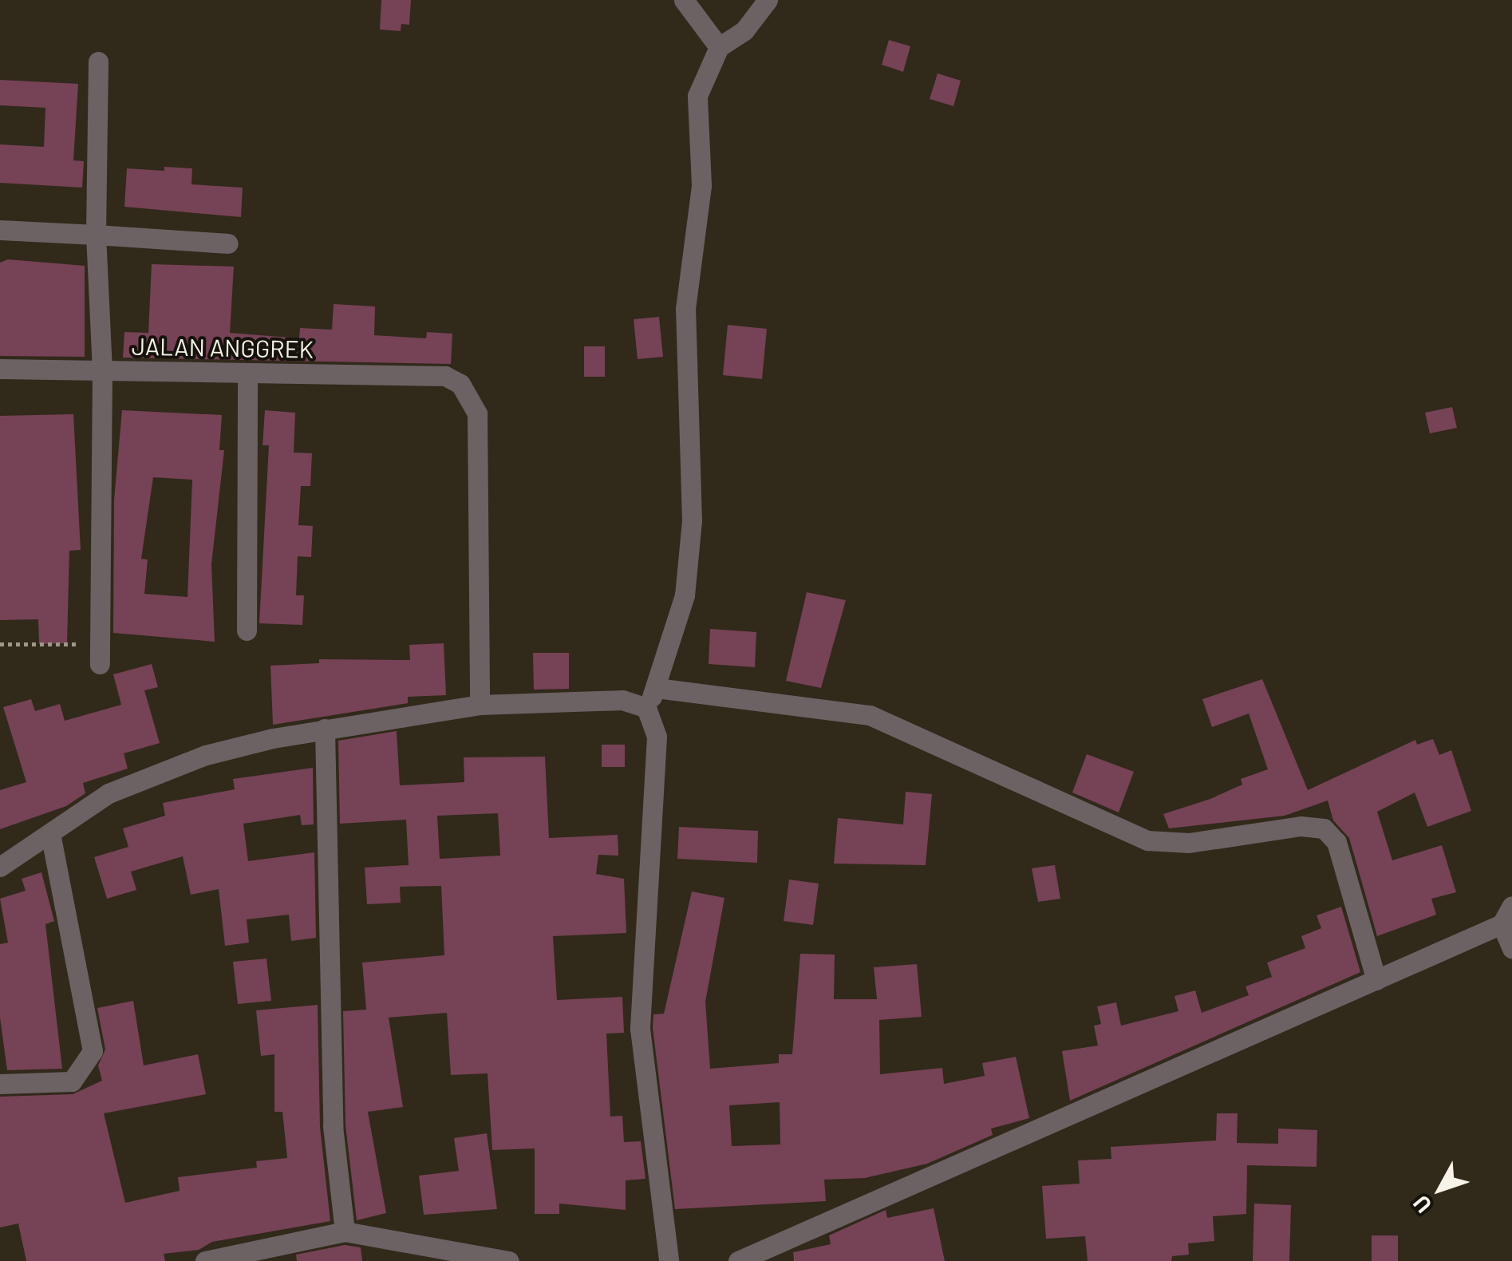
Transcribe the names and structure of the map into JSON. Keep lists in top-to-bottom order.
{
  "streets": {
    "street": ["JALAN ANGGREK"]
  },
  "north": "bottom left"
}
